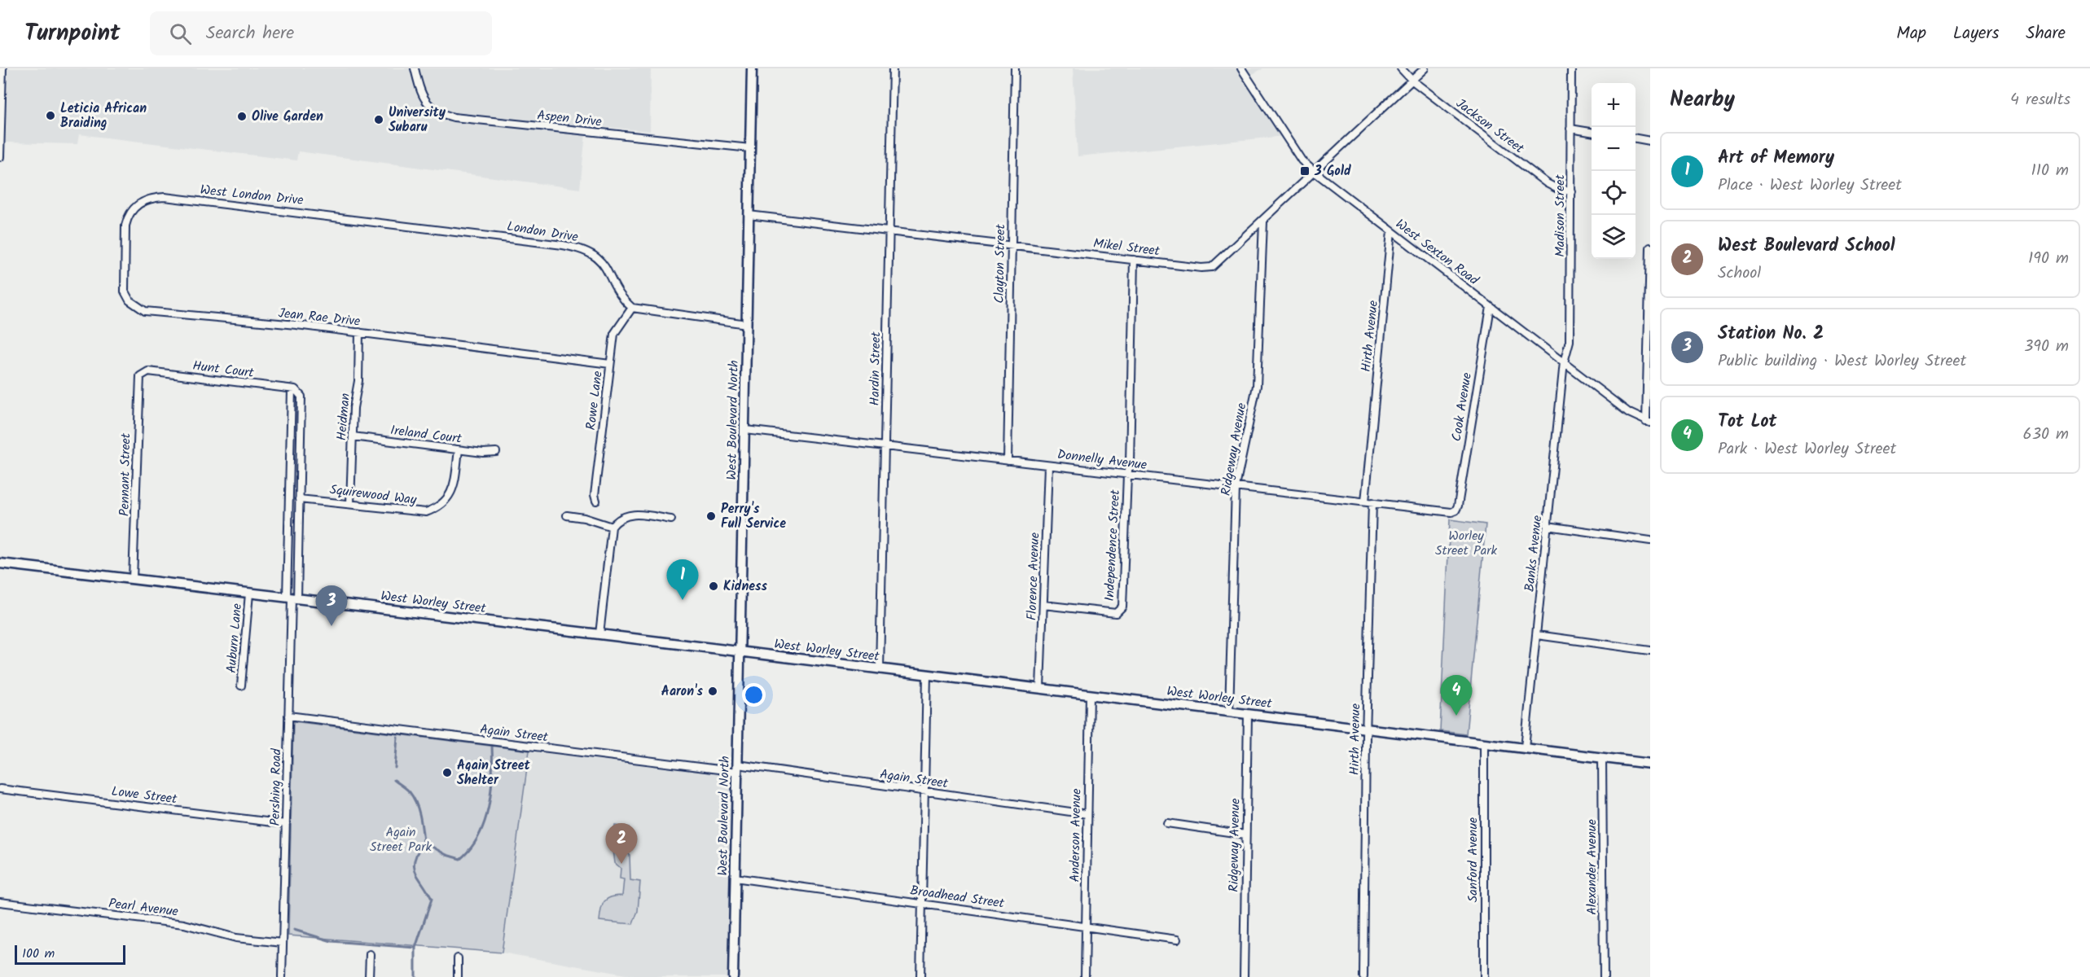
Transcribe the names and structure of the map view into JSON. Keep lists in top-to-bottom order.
{
  "streets": {
    "street": [
      "Aspen Drive",
      "Jackson Street",
      "West London Drive",
      "Madison Street",
      "London Drive",
      "Mikel Street",
      "West Sexton Road",
      "Clayton Street",
      "Jean Rae Drive",
      "Hirth Avenue",
      "Hardin Street",
      "Hunt Court",
      "Rowe Lane",
      "Cook Avenue",
      "Heidman",
      "West Boulevard North",
      "Ireland Court",
      "Ridgeway Avenue",
      "Donnelly Avenue",
      "Pennant Street",
      "Squirewood Way",
      "Independence Street",
      "Banks Avenue",
      "Florence Avenue",
      "West Worley Street",
      "Auburn Lane",
      "Again Street",
      "Pershing Road",
      "Lowe Street",
      "Anderson Avenue",
      "Sanford Avenue",
      "Alexander Avenue",
      "Broadhead Street",
      "Pearl Avenue"
    ]
  },
  "crossings": [
    ["Aspen Drive", "West Boulevard North"],
    ["Jackson Street", "Madison Street"],
    ["Jackson Street", "Mikel Street"],
    ["West London Drive", "London Drive"],
    ["West London Drive", "Jean Rae Drive"],
    ["Madison Street", "West Sexton Road"],
    ["Madison Street", "Banks Avenue"],
    ["London Drive", "Rowe Lane"],
    ["Mikel Street", "West Sexton Road"],
    ["Mikel Street", "Clayton Street"],
    ["Mikel Street", "Hardin Street"],
    ["Mikel Street", "West Boulevard North"],
    ["Mikel Street", "Ridgeway Avenue"],
    ["Mikel Street", "Independence Street"],
    ["West Sexton Road", "Hirth Avenue"],
    ["West Sexton Road", "Cook Avenue"],
    ["West Sexton Road", "Banks Avenue"],
    ["Clayton Street", "Donnelly Avenue"],
    ["Jean Rae Drive", "Rowe Lane"],
    ["Jean Rae Drive", "Heidman"],
    ["Hirth Avenue", "Donnelly Avenue"],
    ["Hirth Avenue", "West Worley Street"],
    ["Hardin Street", "Donnelly Avenue"],
    ["Hardin Street", "West Worley Street"],
    ["Hunt Court", "Pennant Street"],
    ["Hunt Court", "Pershing Road"],
    ["Cook Avenue", "Donnelly Avenue"],
    ["Heidman", "Ireland Court"],
    ["Heidman", "Squirewood Way"],
    ["West Boulevard North", "Donnelly Avenue"],
    ["West Boulevard North", "West Worley Street"],
    ["West Boulevard North", "Again Street"],
    ["West Boulevard North", "Broadhead Street"],
    ["Ireland Court", "Squirewood Way"],
    ["Ridgeway Avenue", "Donnelly Avenue"],
    ["Ridgeway Avenue", "West Worley Street"],
    ["Donnelly Avenue", "Independence Street"],
    ["Donnelly Avenue", "Florence Avenue"],
    ["Pennant Street", "West Worley Street"],
    ["Squirewood Way", "Pershing Road"],
    ["Independence Street", "Florence Avenue"],
    ["Banks Avenue", "West Worley Street"],
    ["Florence Avenue", "West Worley Street"],
    ["West Worley Street", "Auburn Lane"],
    ["West Worley Street", "Pershing Road"],
    ["West Worley Street", "Anderson Avenue"],
    ["West Worley Street", "Sanford Avenue"],
    ["West Worley Street", "Alexander Avenue"],
    ["Again Street", "Pershing Road"],
    ["Again Street", "Anderson Avenue"],
    ["Pershing Road", "Lowe Street"],
    ["Pershing Road", "Pearl Avenue"],
    ["Anderson Avenue", "Broadhead Street"]
  ],
  "parks": ["Worley Street Park", "Again Street Park"],
  "places": {
    "other": [
      "Leticia African Braiding",
      "Olive Garden",
      "University Subaru",
      "Perry's Full Service",
      "Kidness",
      "Aaron's",
      "Again Street Shelter"
    ],
    "transit": ["3 Gold"]
  },
  "scale_bar": "100 m",
  "page": {
    "header": "Turnpoint",
    "search": "Search here",
    "nav": ["Map", "Layers", "Share"],
    "heading": ["Nearby", "4 results"],
    "map_buttons": ["+", "−"],
    "list": [
      {
        "mark": "1",
        "name": "Art of Memory",
        "note": "Place · West Worley Street",
        "value": "110 m"
      },
      {
        "mark": "2",
        "name": "West Boulevard School",
        "note": "School",
        "value": "190 m"
      },
      {
        "mark": "3",
        "name": "Station No. 2",
        "note": "Public building · West Worley Street",
        "value": "390 m"
      },
      {
        "mark": "4",
        "name": "Tot Lot",
        "note": "Park · West Worley Street",
        "value": "630 m"
      }
    ],
    "pins": [
      "1",
      "3",
      "4",
      "2"
    ],
    "scale": "100 m"
  }
}
